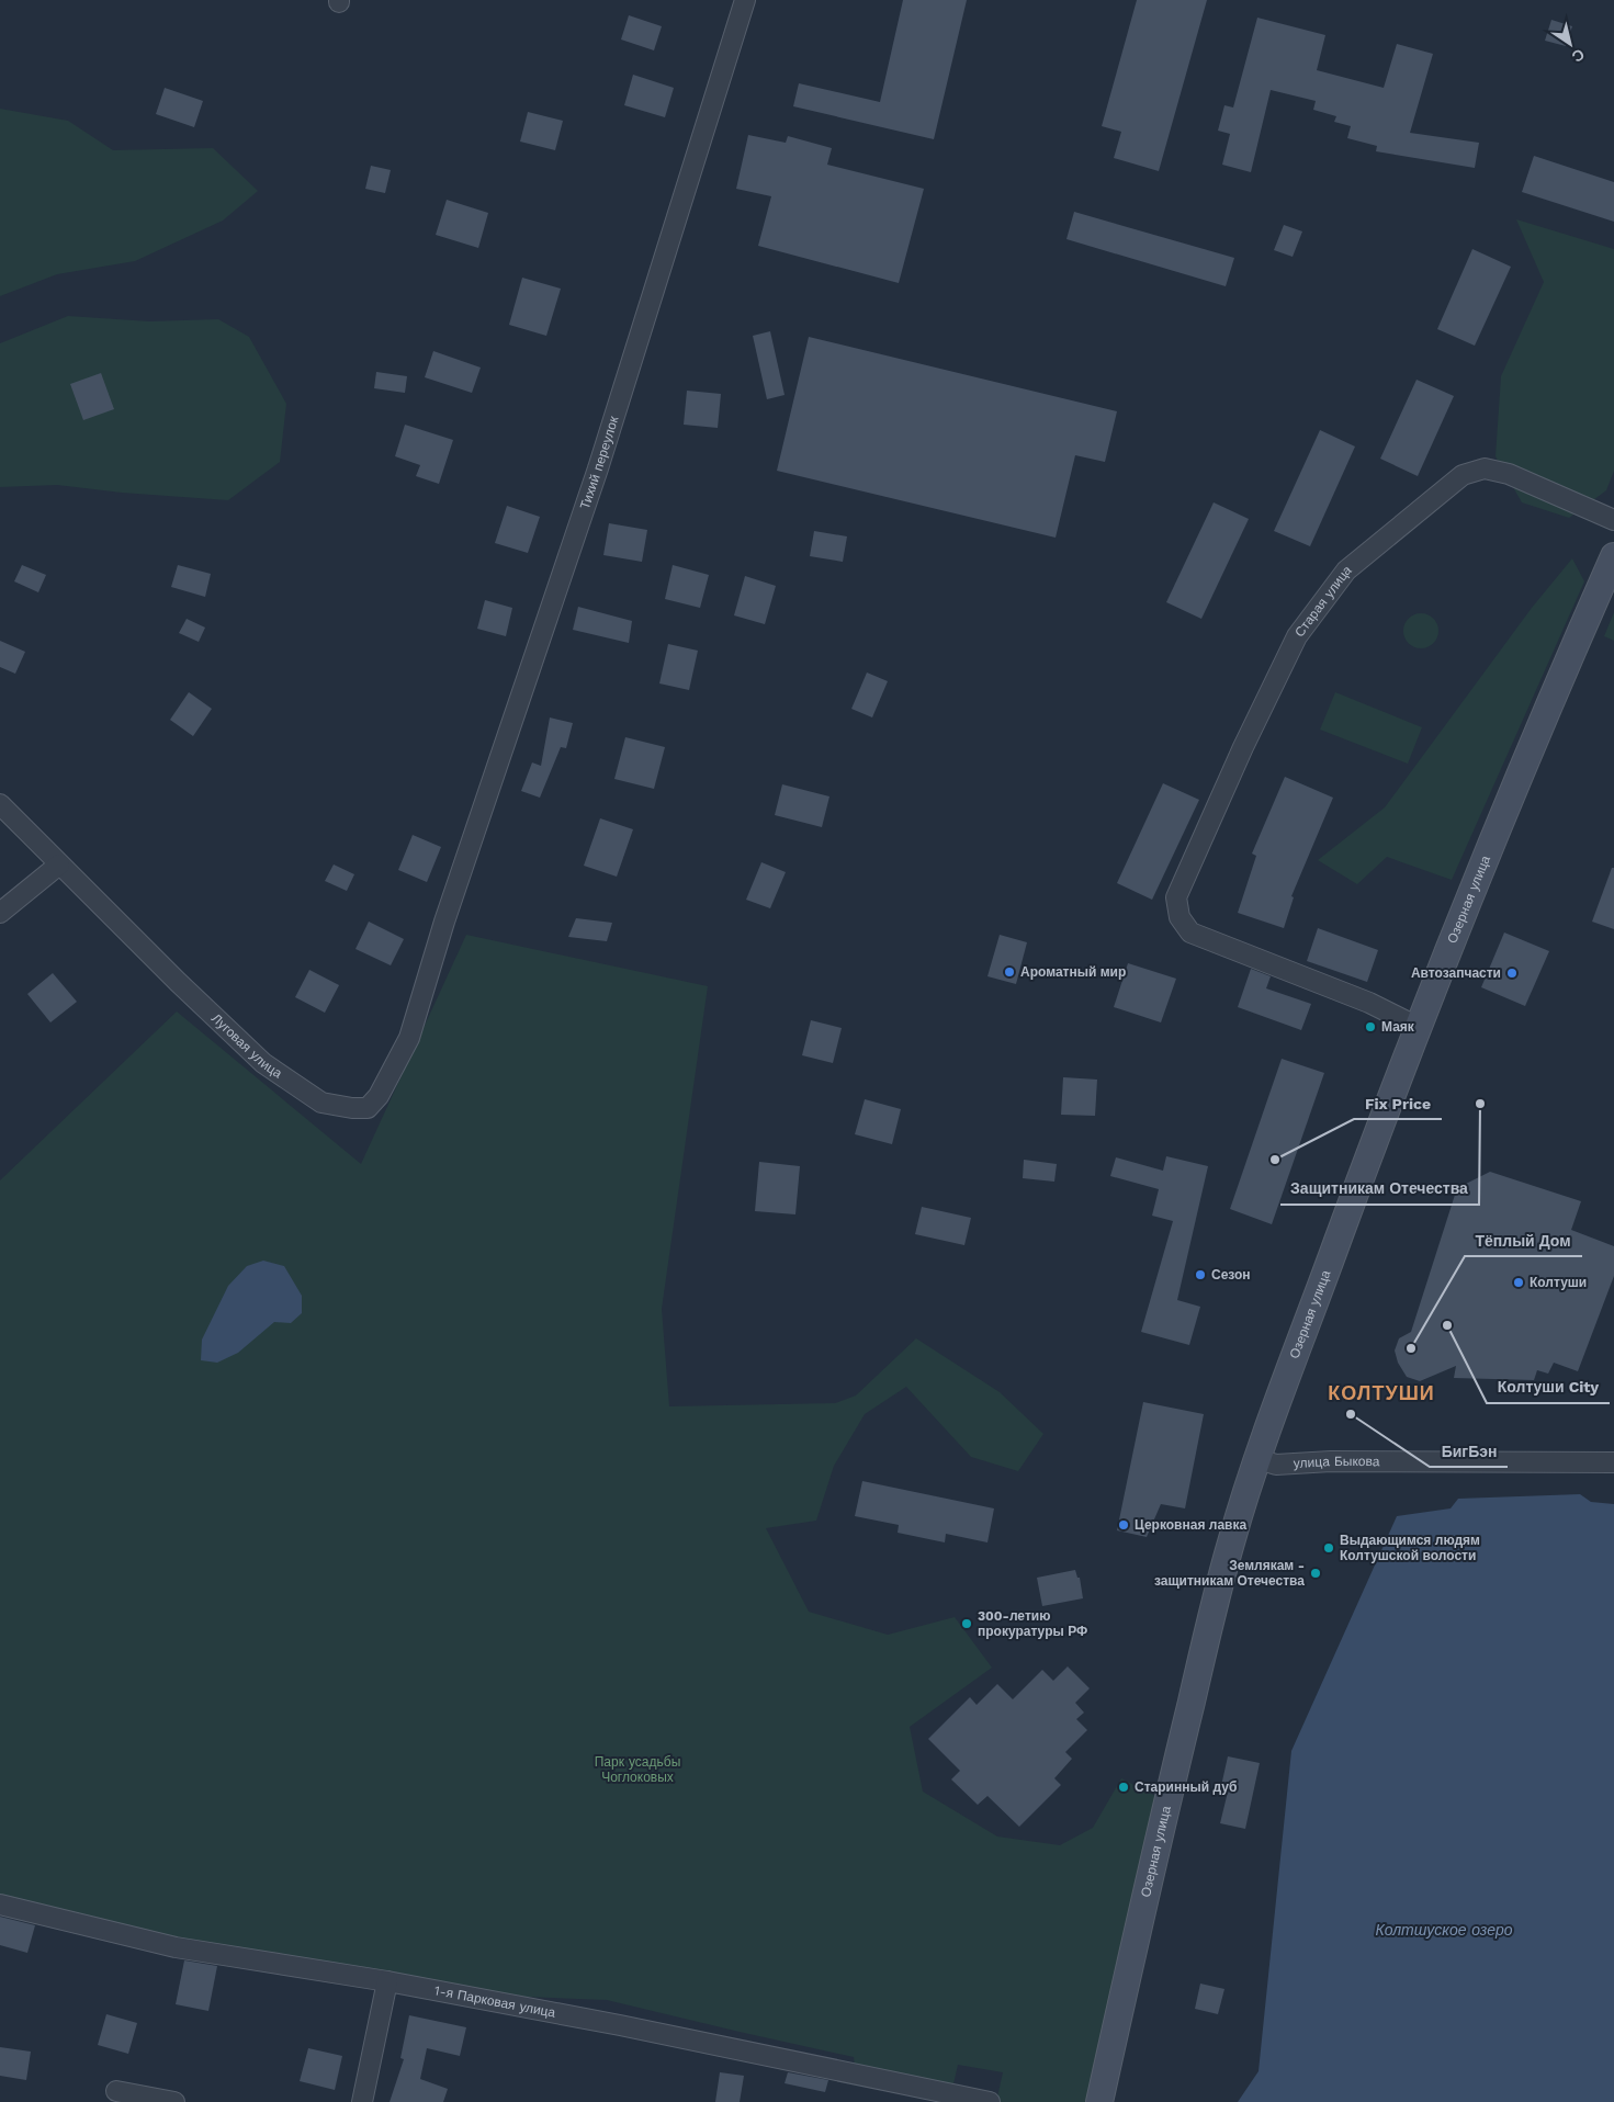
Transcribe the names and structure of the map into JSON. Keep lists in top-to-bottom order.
{
  "streets": {
    "main road": ["Озерная улица"],
    "street": [
      "Тихий переулок",
      "Старая улица",
      "Луговая улица",
      "улица Быкова",
      "1-я Парковая улица"
    ]
  },
  "crossings": [
    ["Тихий переулок", "Луговая улица"],
    ["Старая улица", "Озерная улица"],
    ["Озерная улица", "улица Быкова"]
  ],
  "districts": ["КОЛТУШИ"],
  "water": ["Колтшуское озеро"],
  "parks": ["Парк усадьбы Чоглоковых"],
  "places": [
    "Ароматный мир",
    "Автозапчасти",
    "Маяк",
    "Защитникам Отечества",
    "Fix Price",
    "Сезон",
    "Колтуши",
    "Колтуши City",
    "Тёплый Дом",
    "БигБэн",
    "Церковная лавка",
    "Выдающимся людям Колтушской волости",
    "Землякам - защитникам Отечества",
    "300-летию прокуратуры РФ",
    "Старинный дуб"
  ],
  "north": "bottom right"
}
